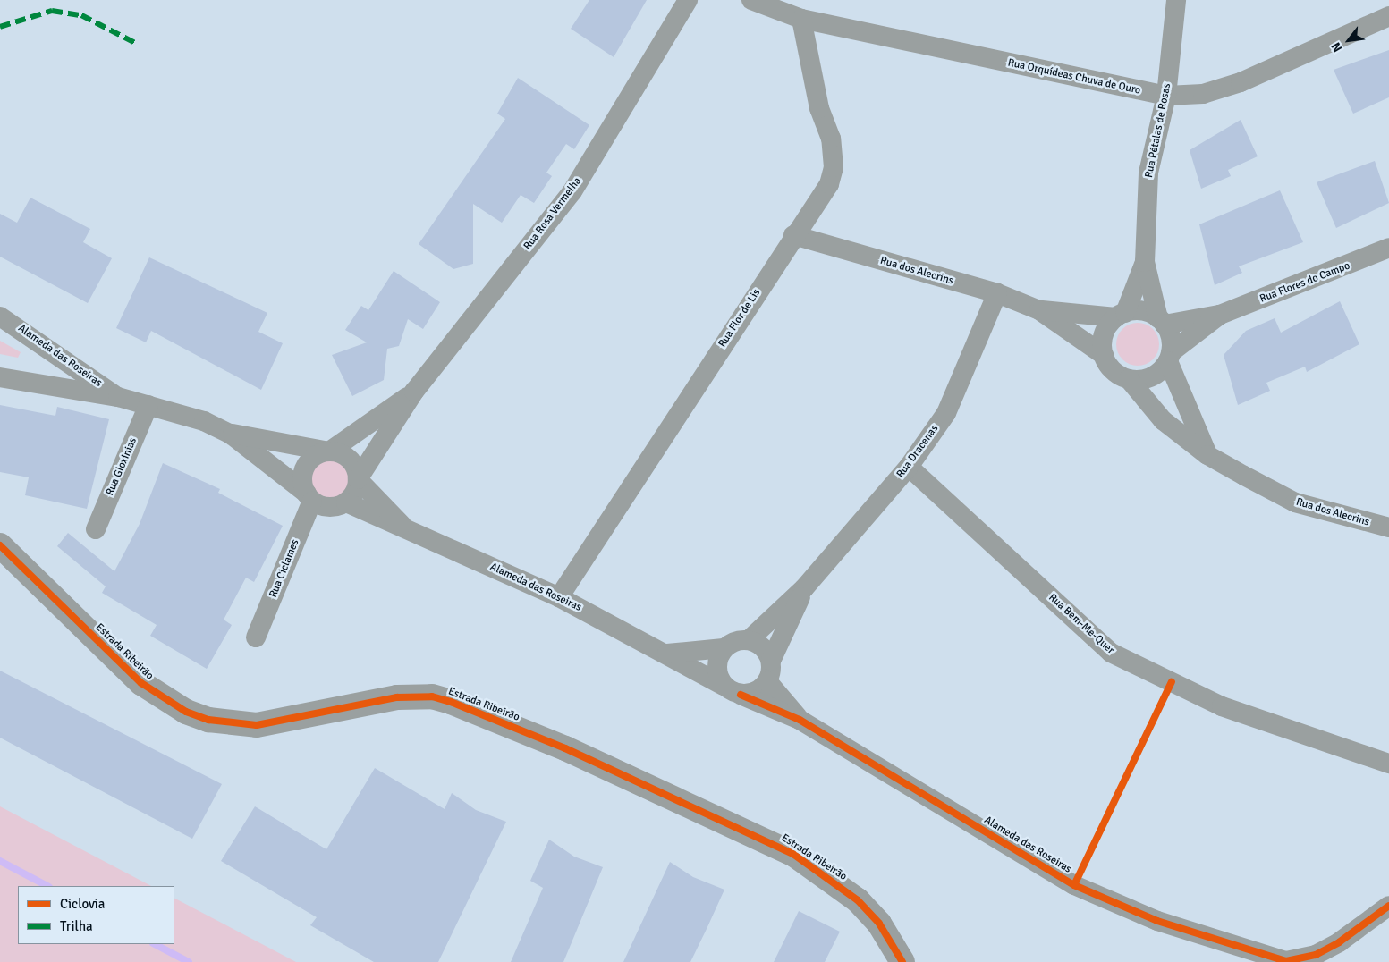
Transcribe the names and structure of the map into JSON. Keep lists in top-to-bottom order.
{
  "streets": {
    "street": [
      "Rua Orquídeas Chuva de Ouro",
      "Rua Pétalas de Rosas",
      "Rua Rosa Vermelha",
      "Rua dos Alecrins",
      "Rua Flores do Campo",
      "Rua Flor de Lis",
      "Alameda das Roseiras",
      "Rua Dracenas",
      "Rua Gloxinias",
      "Rua Ciclames",
      "Rua Bem-Me-Quer",
      "Estrada Ribeirão"
    ]
  },
  "crossings": [
    ["Rua Orquídeas Chuva de Ouro", "Rua Pétalas de Rosas"],
    ["Rua Orquídeas Chuva de Ouro", "Rua Flor de Lis"],
    ["Rua Pétalas de Rosas", "Rua dos Alecrins"],
    ["Rua Pétalas de Rosas", "Rua Flores do Campo"],
    ["Rua Rosa Vermelha", "Alameda das Roseiras"],
    ["Rua Rosa Vermelha", "Rua Ciclames"],
    ["Rua dos Alecrins", "Rua Flores do Campo"],
    ["Rua dos Alecrins", "Rua Flor de Lis"],
    ["Rua dos Alecrins", "Rua Dracenas"],
    ["Rua Flor de Lis", "Alameda das Roseiras"],
    ["Alameda das Roseiras", "Rua Dracenas"],
    ["Alameda das Roseiras", "Rua Gloxinias"],
    ["Alameda das Roseiras", "Rua Ciclames"],
    ["Rua Dracenas", "Rua Bem-Me-Quer"]
  ],
  "legend": ["Ciclovia", "Trilha"],
  "north": "bottom left"
}
